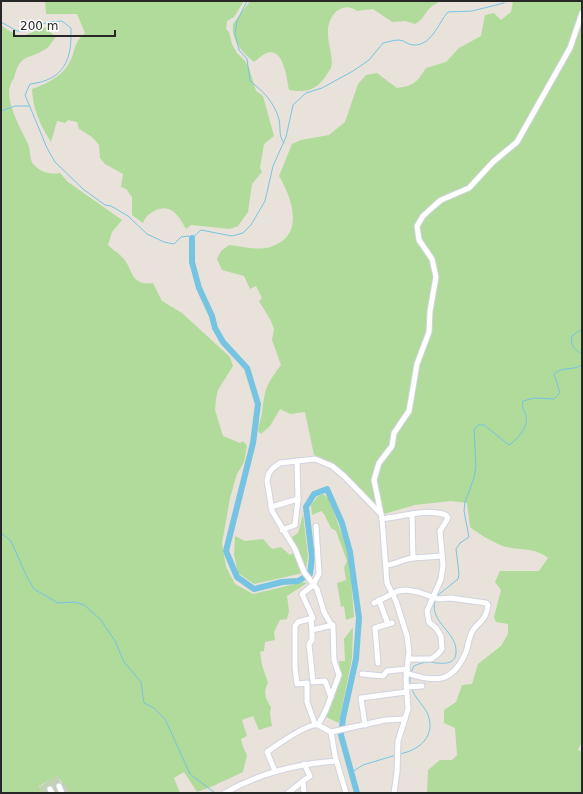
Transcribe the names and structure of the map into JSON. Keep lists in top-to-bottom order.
{
  "scale_bar": "200 m"
}
